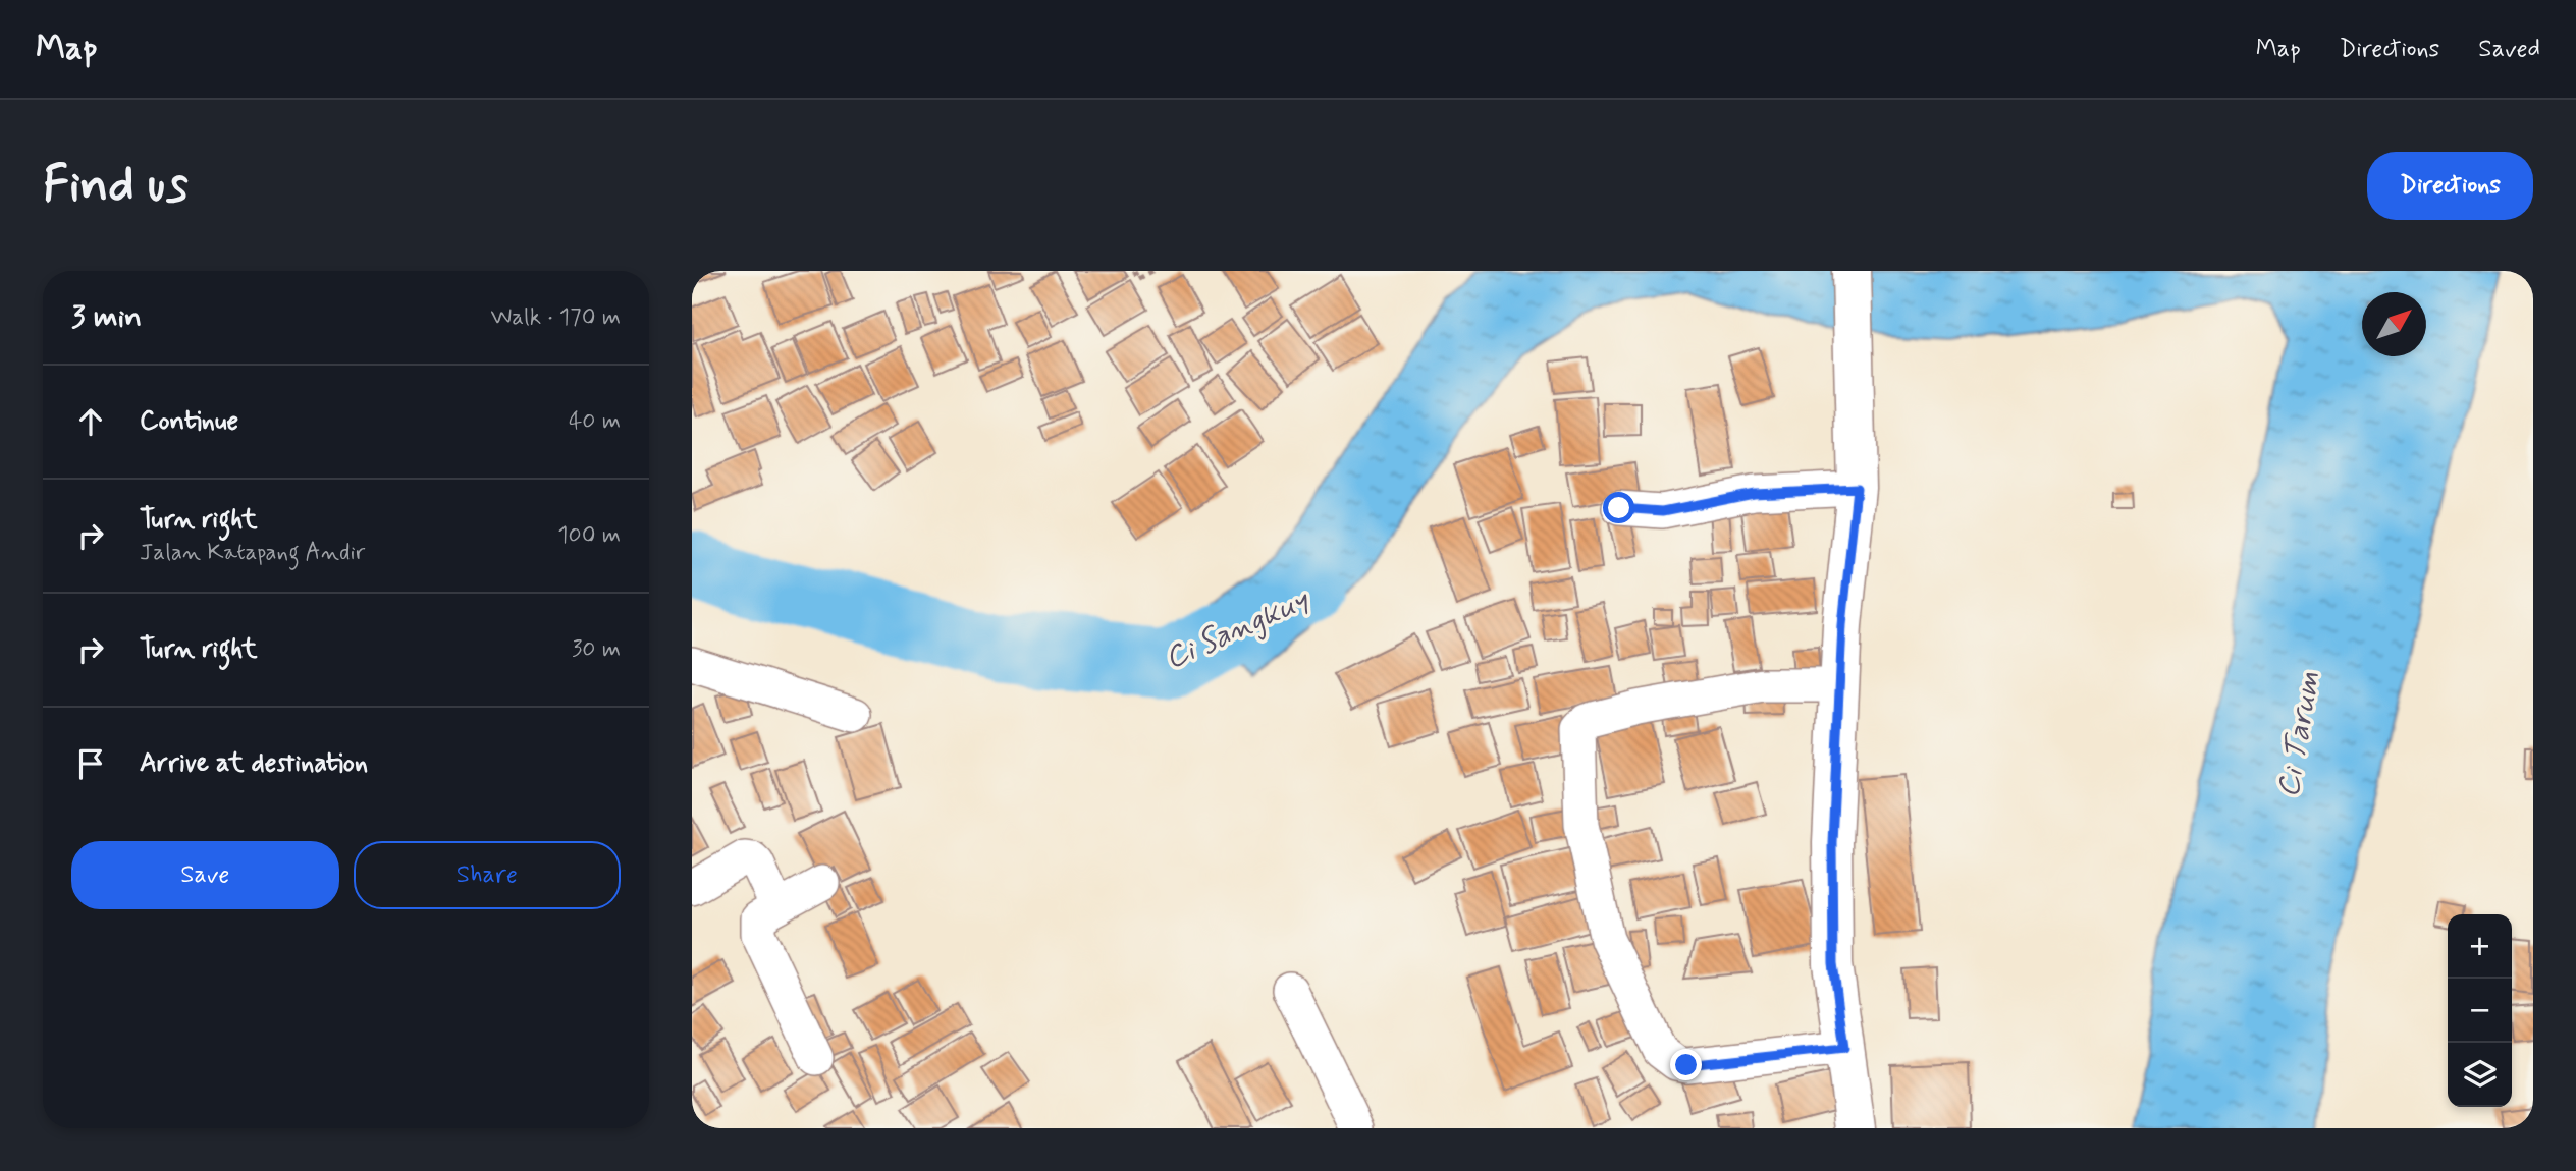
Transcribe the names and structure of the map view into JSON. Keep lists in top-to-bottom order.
{
  "water": ["Ci Sangkuy", "Ci Tarum"],
  "north": "top right",
  "page": {
    "header": "Map",
    "nav": ["Map", "Directions", "Saved"],
    "buttons": [
      "Directions",
      ["Save", "Share"]
    ],
    "title": "Find us",
    "heading": ["3 min", "Walk · 170 m"],
    "list": [
      ["Continue", "40 m"],
      ["Turn right", "Jalan Katapang Andir", "100 m"],
      ["Turn right", "30 m"],
      "Arrive at destination"
    ],
    "map_buttons": ["+", "−"]
  }
}
